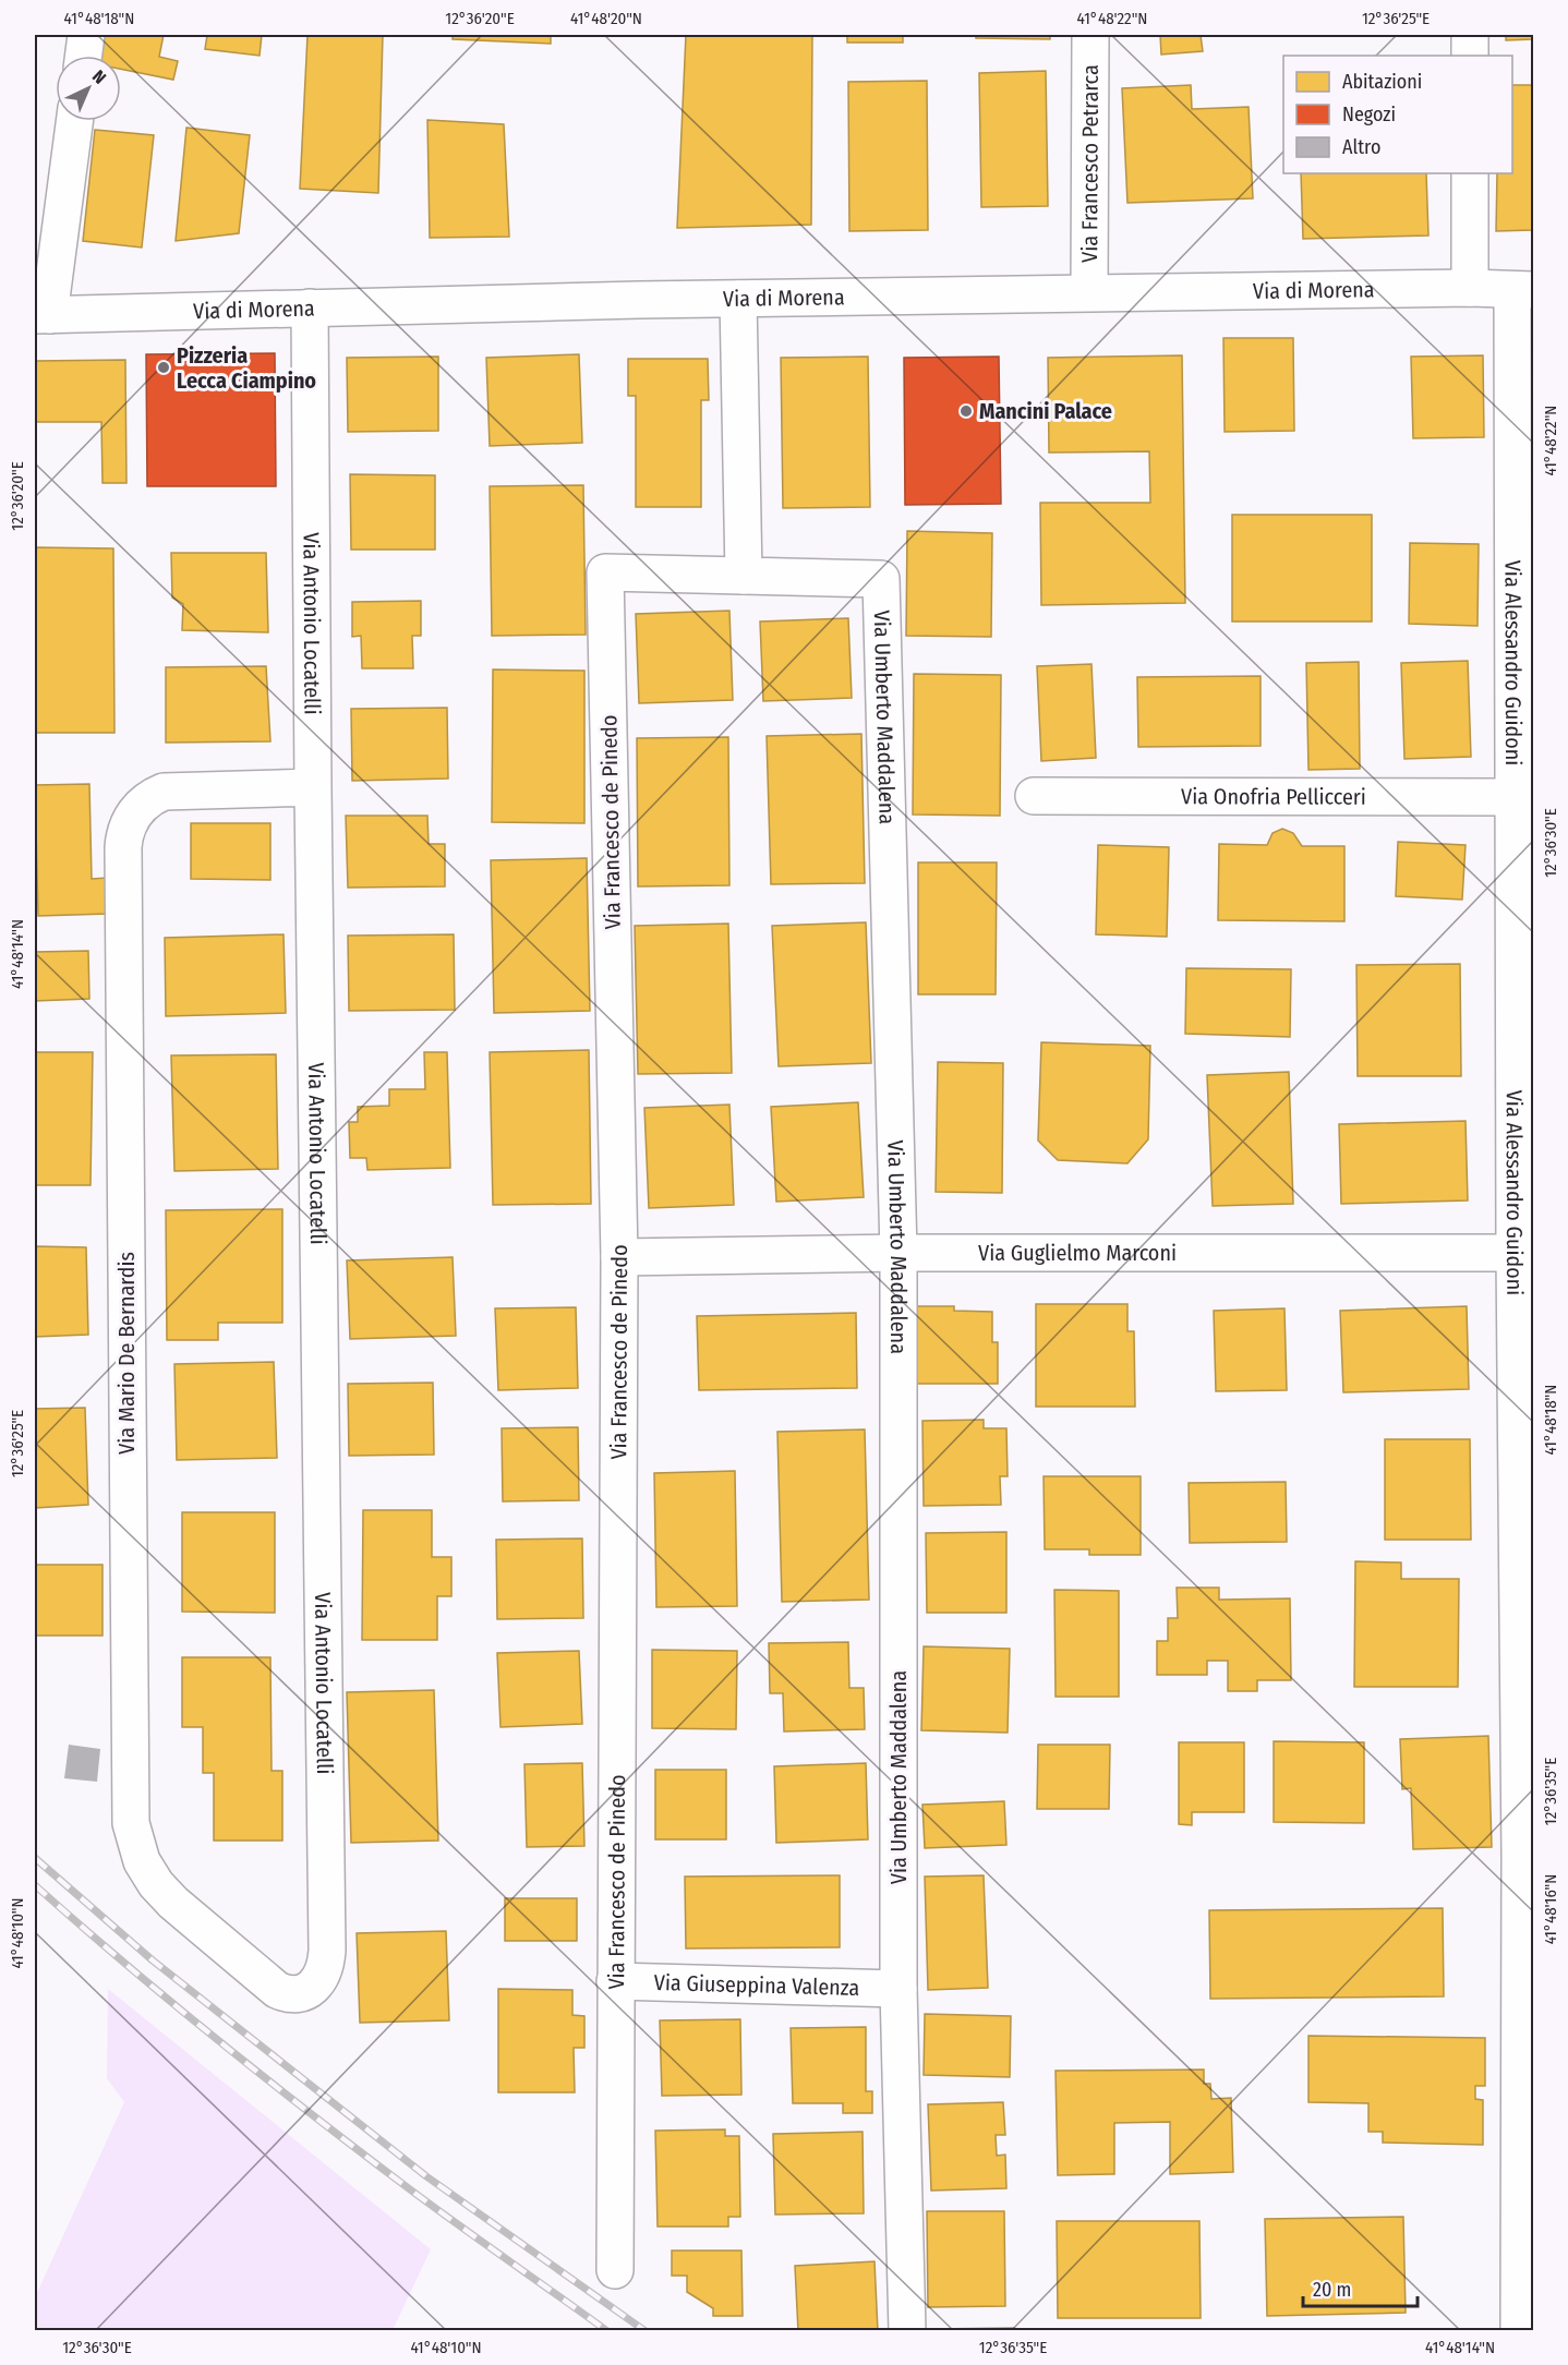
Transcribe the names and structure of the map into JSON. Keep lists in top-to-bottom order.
{
  "streets": {
    "street": [
      "Via Francesco Petrarca",
      "Via di Morena",
      "Via Antonio Locatelli",
      "Via Alessandro Guidoni",
      "Via Umberto Maddalena",
      "Via Onofria Pellicceri",
      "Via Francesco de Pinedo",
      "Via Guglielmo Marconi",
      "Via Mario De Bernardis",
      "Via Giuseppina Valenza"
    ]
  },
  "crossings": [
    ["Via Francesco Petrarca", "Via di Morena"],
    ["Via di Morena", "Via Antonio Locatelli"],
    ["Via di Morena", "Via Alessandro Guidoni"],
    ["Via Antonio Locatelli", "Via Mario De Bernardis"],
    ["Via Alessandro Guidoni", "Via Onofria Pellicceri"],
    ["Via Alessandro Guidoni", "Via Guglielmo Marconi"],
    ["Via Umberto Maddalena", "Via Francesco de Pinedo"],
    ["Via Umberto Maddalena", "Via Guglielmo Marconi"],
    ["Via Umberto Maddalena", "Via Giuseppina Valenza"],
    ["Via Francesco de Pinedo", "Via Guglielmo Marconi"],
    ["Via Francesco de Pinedo", "Via Giuseppina Valenza"]
  ],
  "places": ["Pizzeria Lecca Ciampino", "Mancini Palace"],
  "legend": ["Abitazioni", "Negozi", "Altro"],
  "scale_bar": "20 m",
  "north": "top right",
  "coordinates": [
    "41°48'18\"N",
    "12°36'20\"E",
    "41°48'20\"N",
    "41°48'22\"N",
    "12°36'25\"E",
    "12°36'30\"E",
    "41°48'14\"N",
    "12°36'35\"E",
    "41°48'16\"N",
    "41°48'10\"N"
  ]
}
